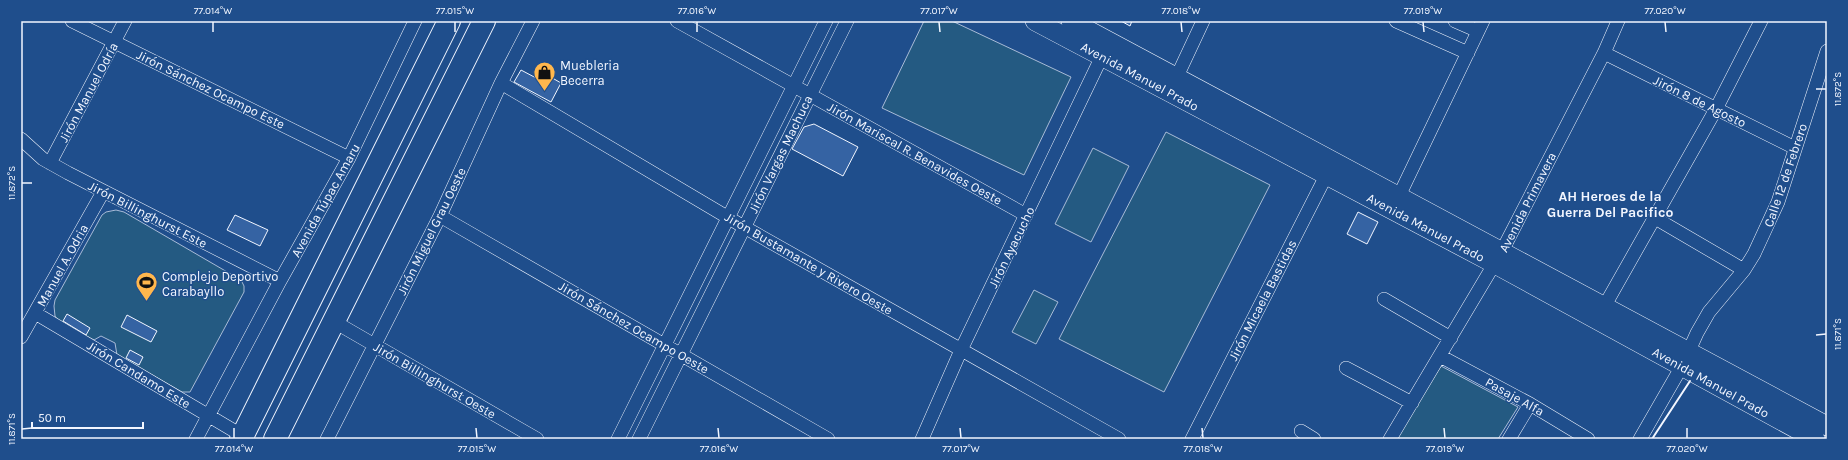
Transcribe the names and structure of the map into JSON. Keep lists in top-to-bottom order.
{
  "streets": {
    "main road": ["Avenida Manuel Prado"],
    "street": [
      "Jirón Sánchez Ocampo Este",
      "Jirón Manuel Odría",
      "Jirón 8 de Agosto",
      "Jirón Mariscal R. Benavides Oeste",
      "Jirón Vargas Machuca",
      "Calle 12 de Febrero",
      "Avenida Túpac Amaru",
      "Avenida Primavera",
      "Jirón Billinghurst Este",
      "Jirón Miguel Grau Oeste",
      "Jirón Ayacucho",
      "Jirón Bustamante y Rivero Oeste",
      "Manuel A. Odria",
      "Jirón Micaela Bastidas",
      "Jirón Sánchez Ocampo Oeste",
      "Jirón Candamo Este",
      "Jirón Billinghurst Oeste",
      "Pasaje Alfa"
    ]
  },
  "crossings": [
    ["Avenida Manuel Prado", "Calle 12 de Febrero"],
    ["Avenida Manuel Prado", "Avenida Primavera"],
    ["Avenida Manuel Prado", "Jirón Ayacucho"],
    ["Avenida Manuel Prado", "Jirón Micaela Bastidas"],
    ["Jirón Sánchez Ocampo Este", "Jirón Manuel Odría"],
    ["Jirón Sánchez Ocampo Este", "Avenida Túpac Amaru"],
    ["Jirón Manuel Odría", "Jirón Billinghurst Este"],
    ["Jirón 8 de Agosto", "Calle 12 de Febrero"],
    ["Jirón 8 de Agosto", "Avenida Primavera"],
    ["Jirón Mariscal R. Benavides Oeste", "Jirón Vargas Machuca"],
    ["Jirón Mariscal R. Benavides Oeste", "Jirón Ayacucho"],
    ["Jirón Vargas Machuca", "Jirón Bustamante y Rivero Oeste"],
    ["Jirón Vargas Machuca", "Jirón Sánchez Ocampo Oeste"],
    ["Avenida Túpac Amaru", "Jirón Billinghurst Este"],
    ["Avenida Túpac Amaru", "Jirón Candamo Este"],
    ["Avenida Primavera", "Pasaje Alfa"],
    ["Jirón Billinghurst Este", "Manuel A. Odria"],
    ["Jirón Miguel Grau Oeste", "Jirón Bustamante y Rivero Oeste"],
    ["Jirón Miguel Grau Oeste", "Jirón Sánchez Ocampo Oeste"],
    ["Jirón Miguel Grau Oeste", "Jirón Billinghurst Oeste"],
    ["Jirón Ayacucho", "Jirón Bustamante y Rivero Oeste"],
    ["Manuel A. Odria", "Jirón Candamo Este"]
  ],
  "districts": ["AH Heroes de la Guerra Del Pacifico"],
  "places": {
    "shop": ["Muebleria Becerra"],
    "sports": ["Complejo Deportivo Carabayllo"]
  },
  "scale_bar": "50 m",
  "coordinates": [
    "77.014°W",
    "77.015°W",
    "77.016°W",
    "77.017°W",
    "77.018°W",
    "77.019°W",
    "77.020°W",
    "11.872°S",
    "11.871°S"
  ]
}
